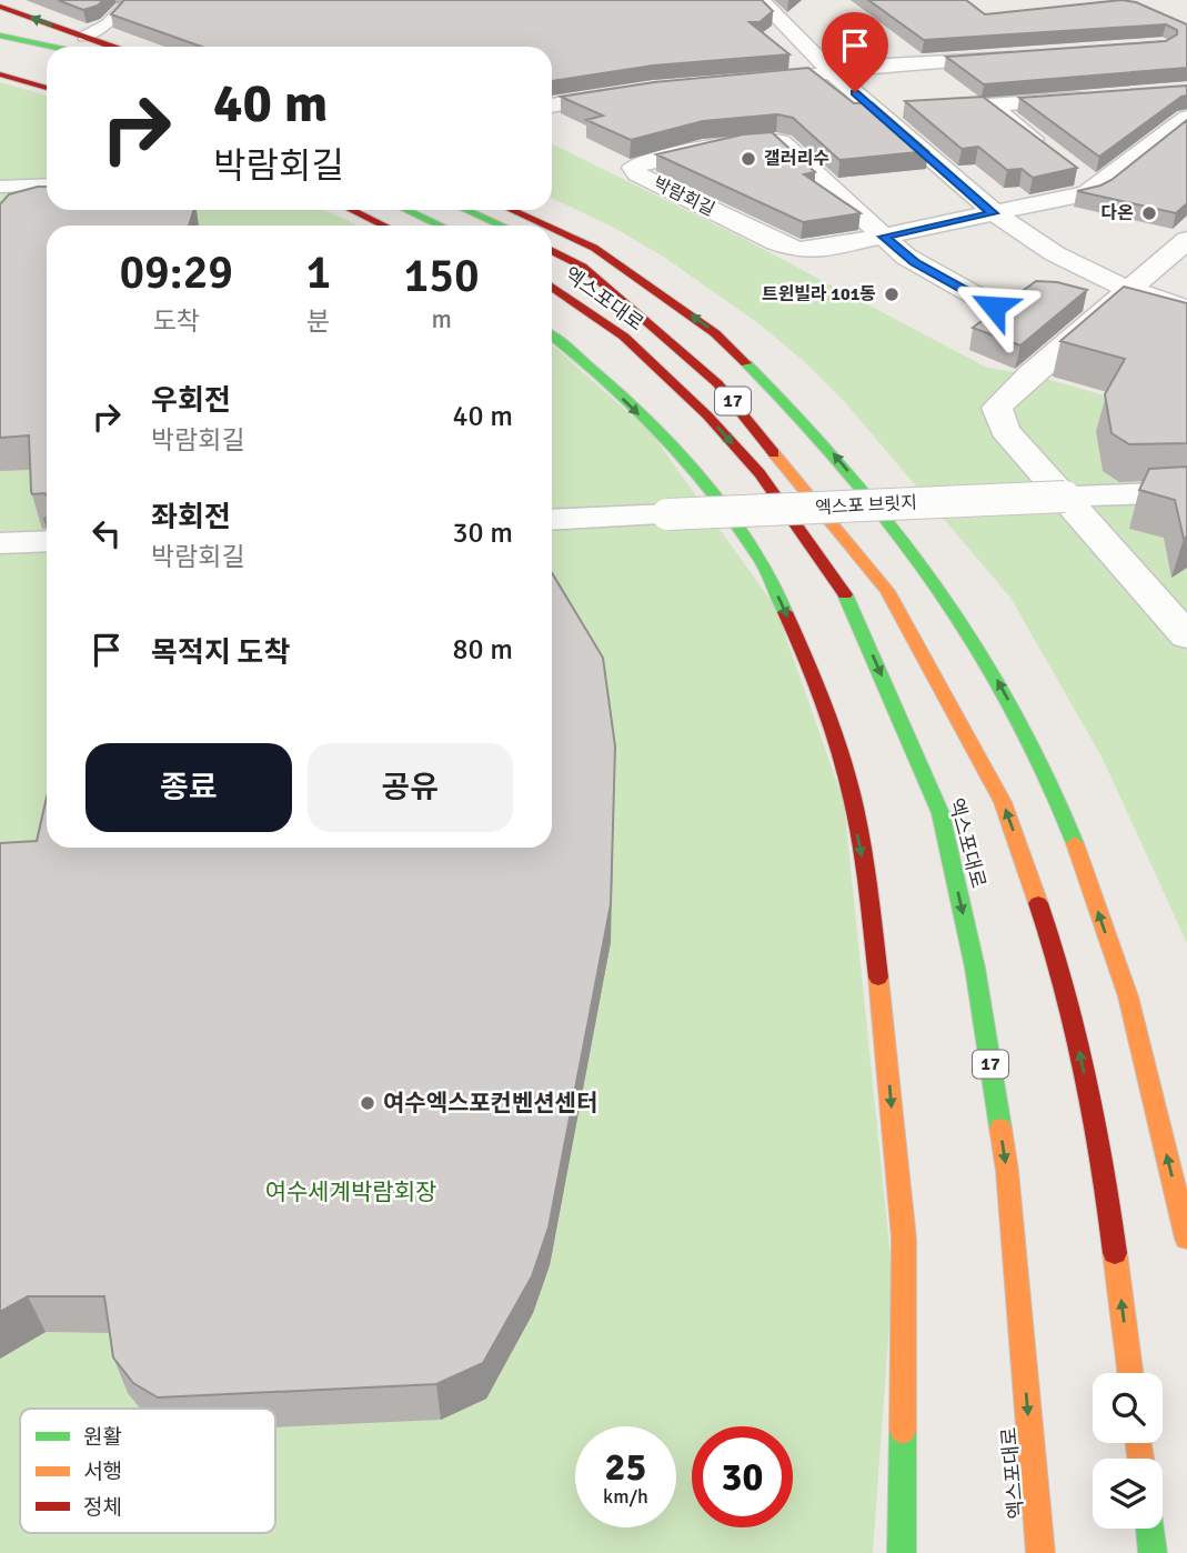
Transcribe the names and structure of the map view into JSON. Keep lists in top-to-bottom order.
{
  "streets": {
    "main road": ["엑스포대로", "17"],
    "street": ["박람회길", "엑스포 브릿지"]
  },
  "parks": ["여수세계박람회장"],
  "places": [
    "갤러리수",
    "다온",
    "트윈빌라 101동",
    "여수엑스포컨벤션센터"
  ],
  "legend": ["원활", "서행", "정체"],
  "page": {
    "turn": ["40 m", "박람회길"],
    "eta": [
      "09:29",
      "도착",
      "1",
      "분",
      "150",
      "m"
    ],
    "list": [
      {
        "name": "우회전",
        "note": "박람회길",
        "value": "40 m"
      },
      {
        "name": "좌회전",
        "note": "박람회길",
        "value": "30 m"
      },
      {
        "name": "목적지 도착",
        "value": "80 m"
      }
    ],
    "buttons": ["종료", "공유"],
    "speed": "25 km/h",
    "limit": "30"
  }
}
